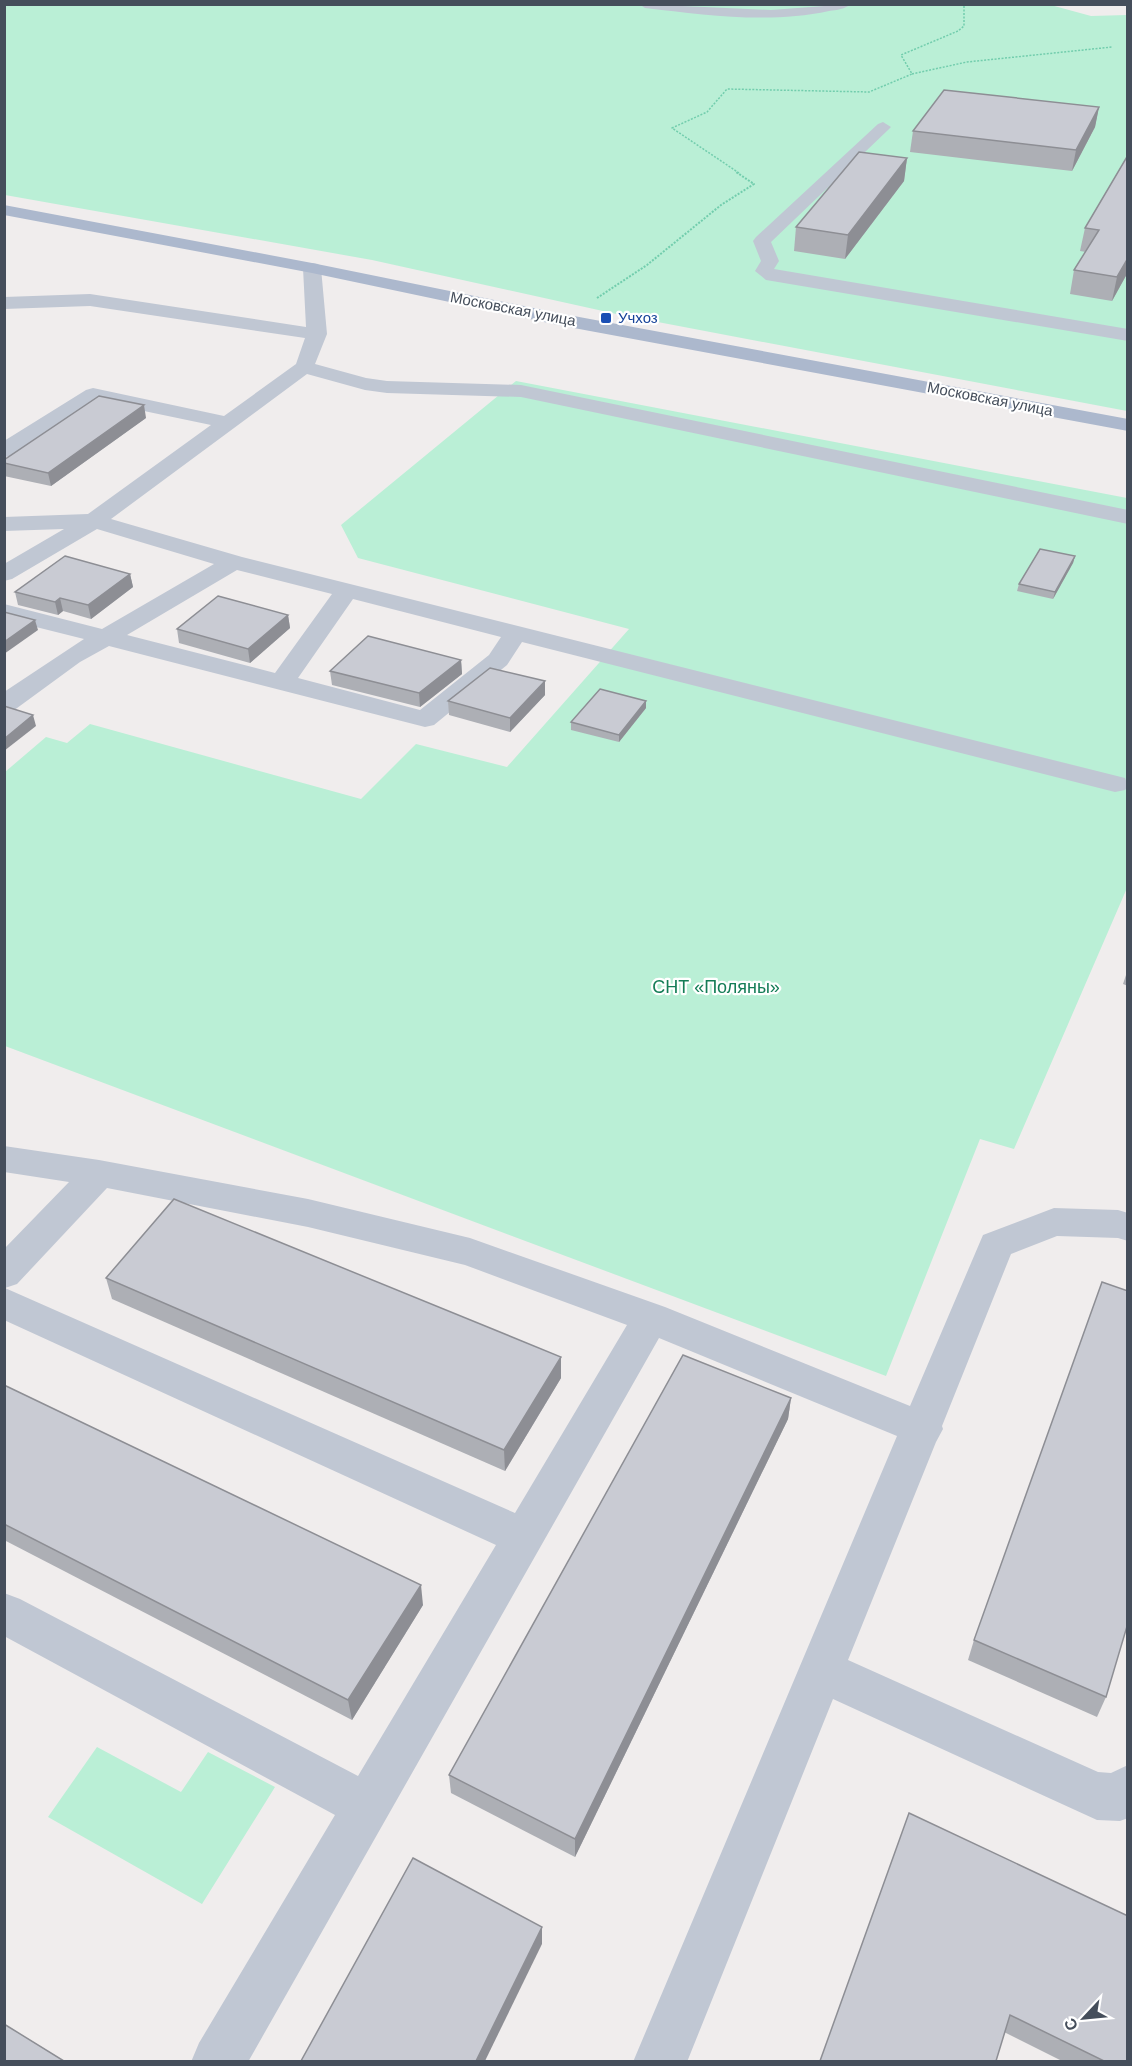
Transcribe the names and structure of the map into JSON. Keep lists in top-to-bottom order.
{
  "streets": {
    "main road": ["Московская улица"]
  },
  "parks": ["СНТ «Поляны»"],
  "places": {
    "transit": ["Учхоз"]
  },
  "north": "bottom left"
}
